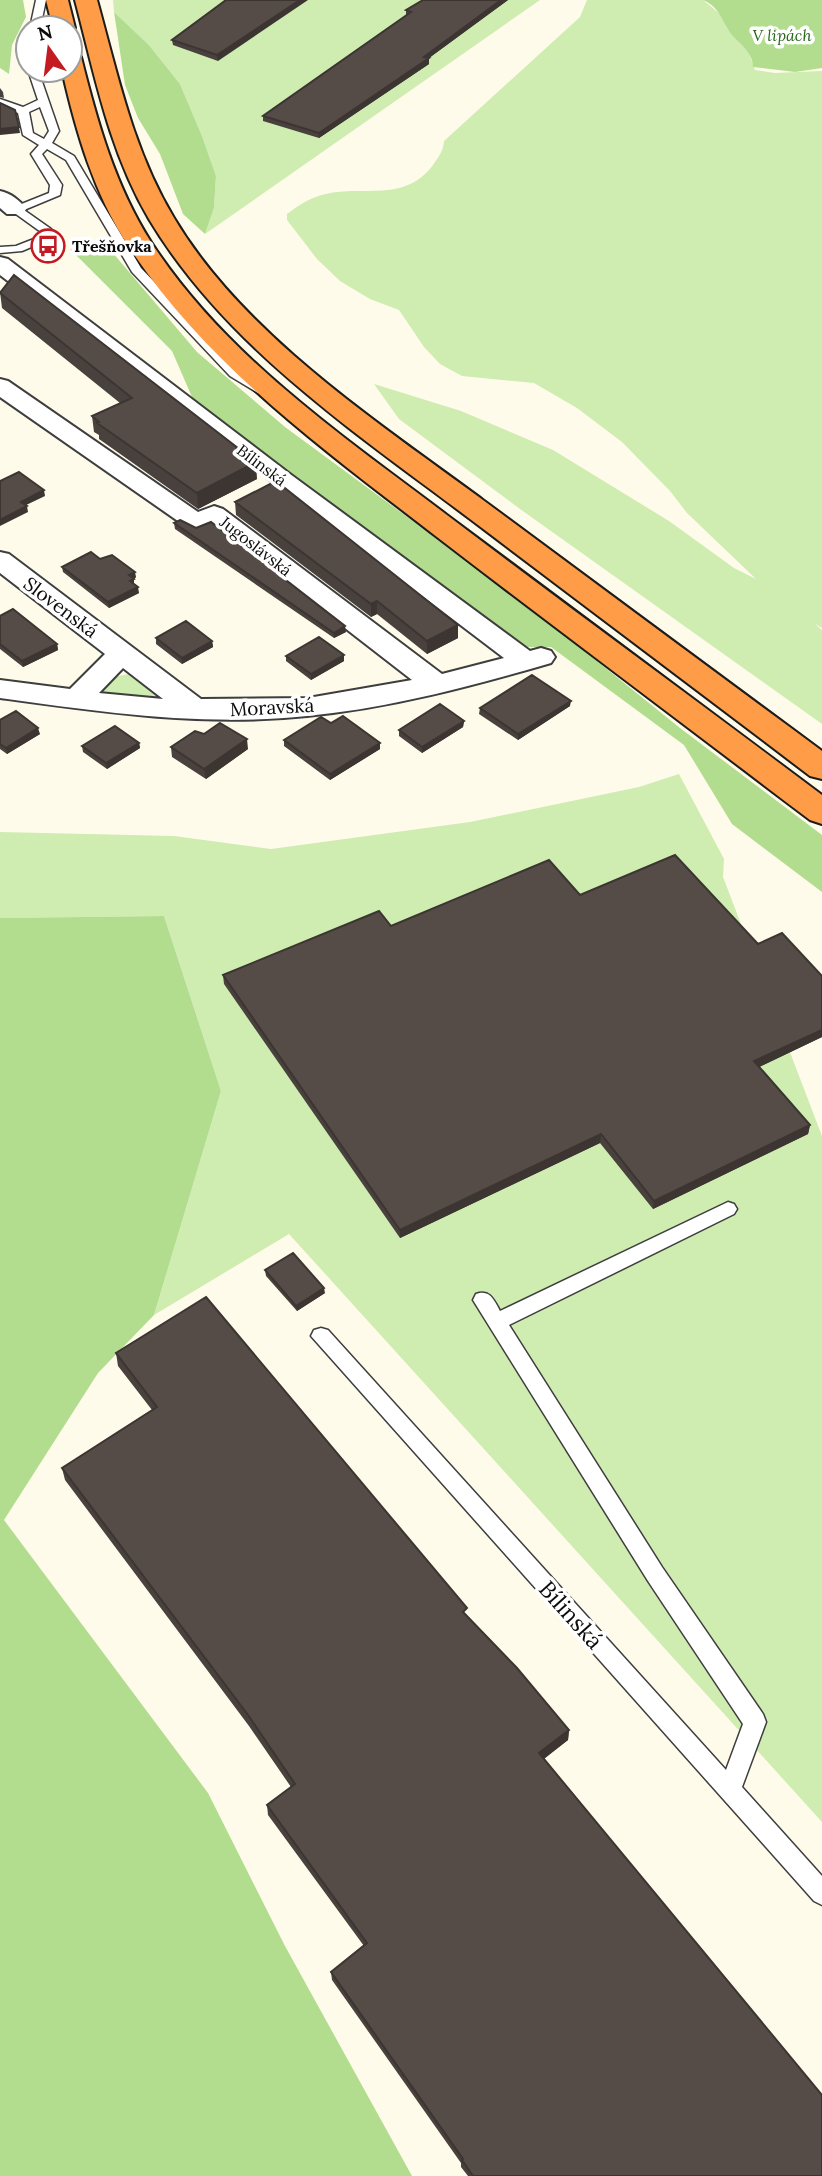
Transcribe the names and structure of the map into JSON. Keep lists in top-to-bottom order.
{
  "streets": {
    "street": [
      "Bílinská",
      "Jugoslávská",
      "Slovenská",
      "Moravská"
    ]
  },
  "crossings": [
    ["Bílinská", "Jugoslávská"],
    ["Bílinská", "Moravská"],
    ["Jugoslávská", "Moravská"],
    ["Slovenská", "Moravská"]
  ],
  "parks": ["V lipách"],
  "places": {
    "bus stop": ["Třešňovka"]
  },
  "north": "top"
}
